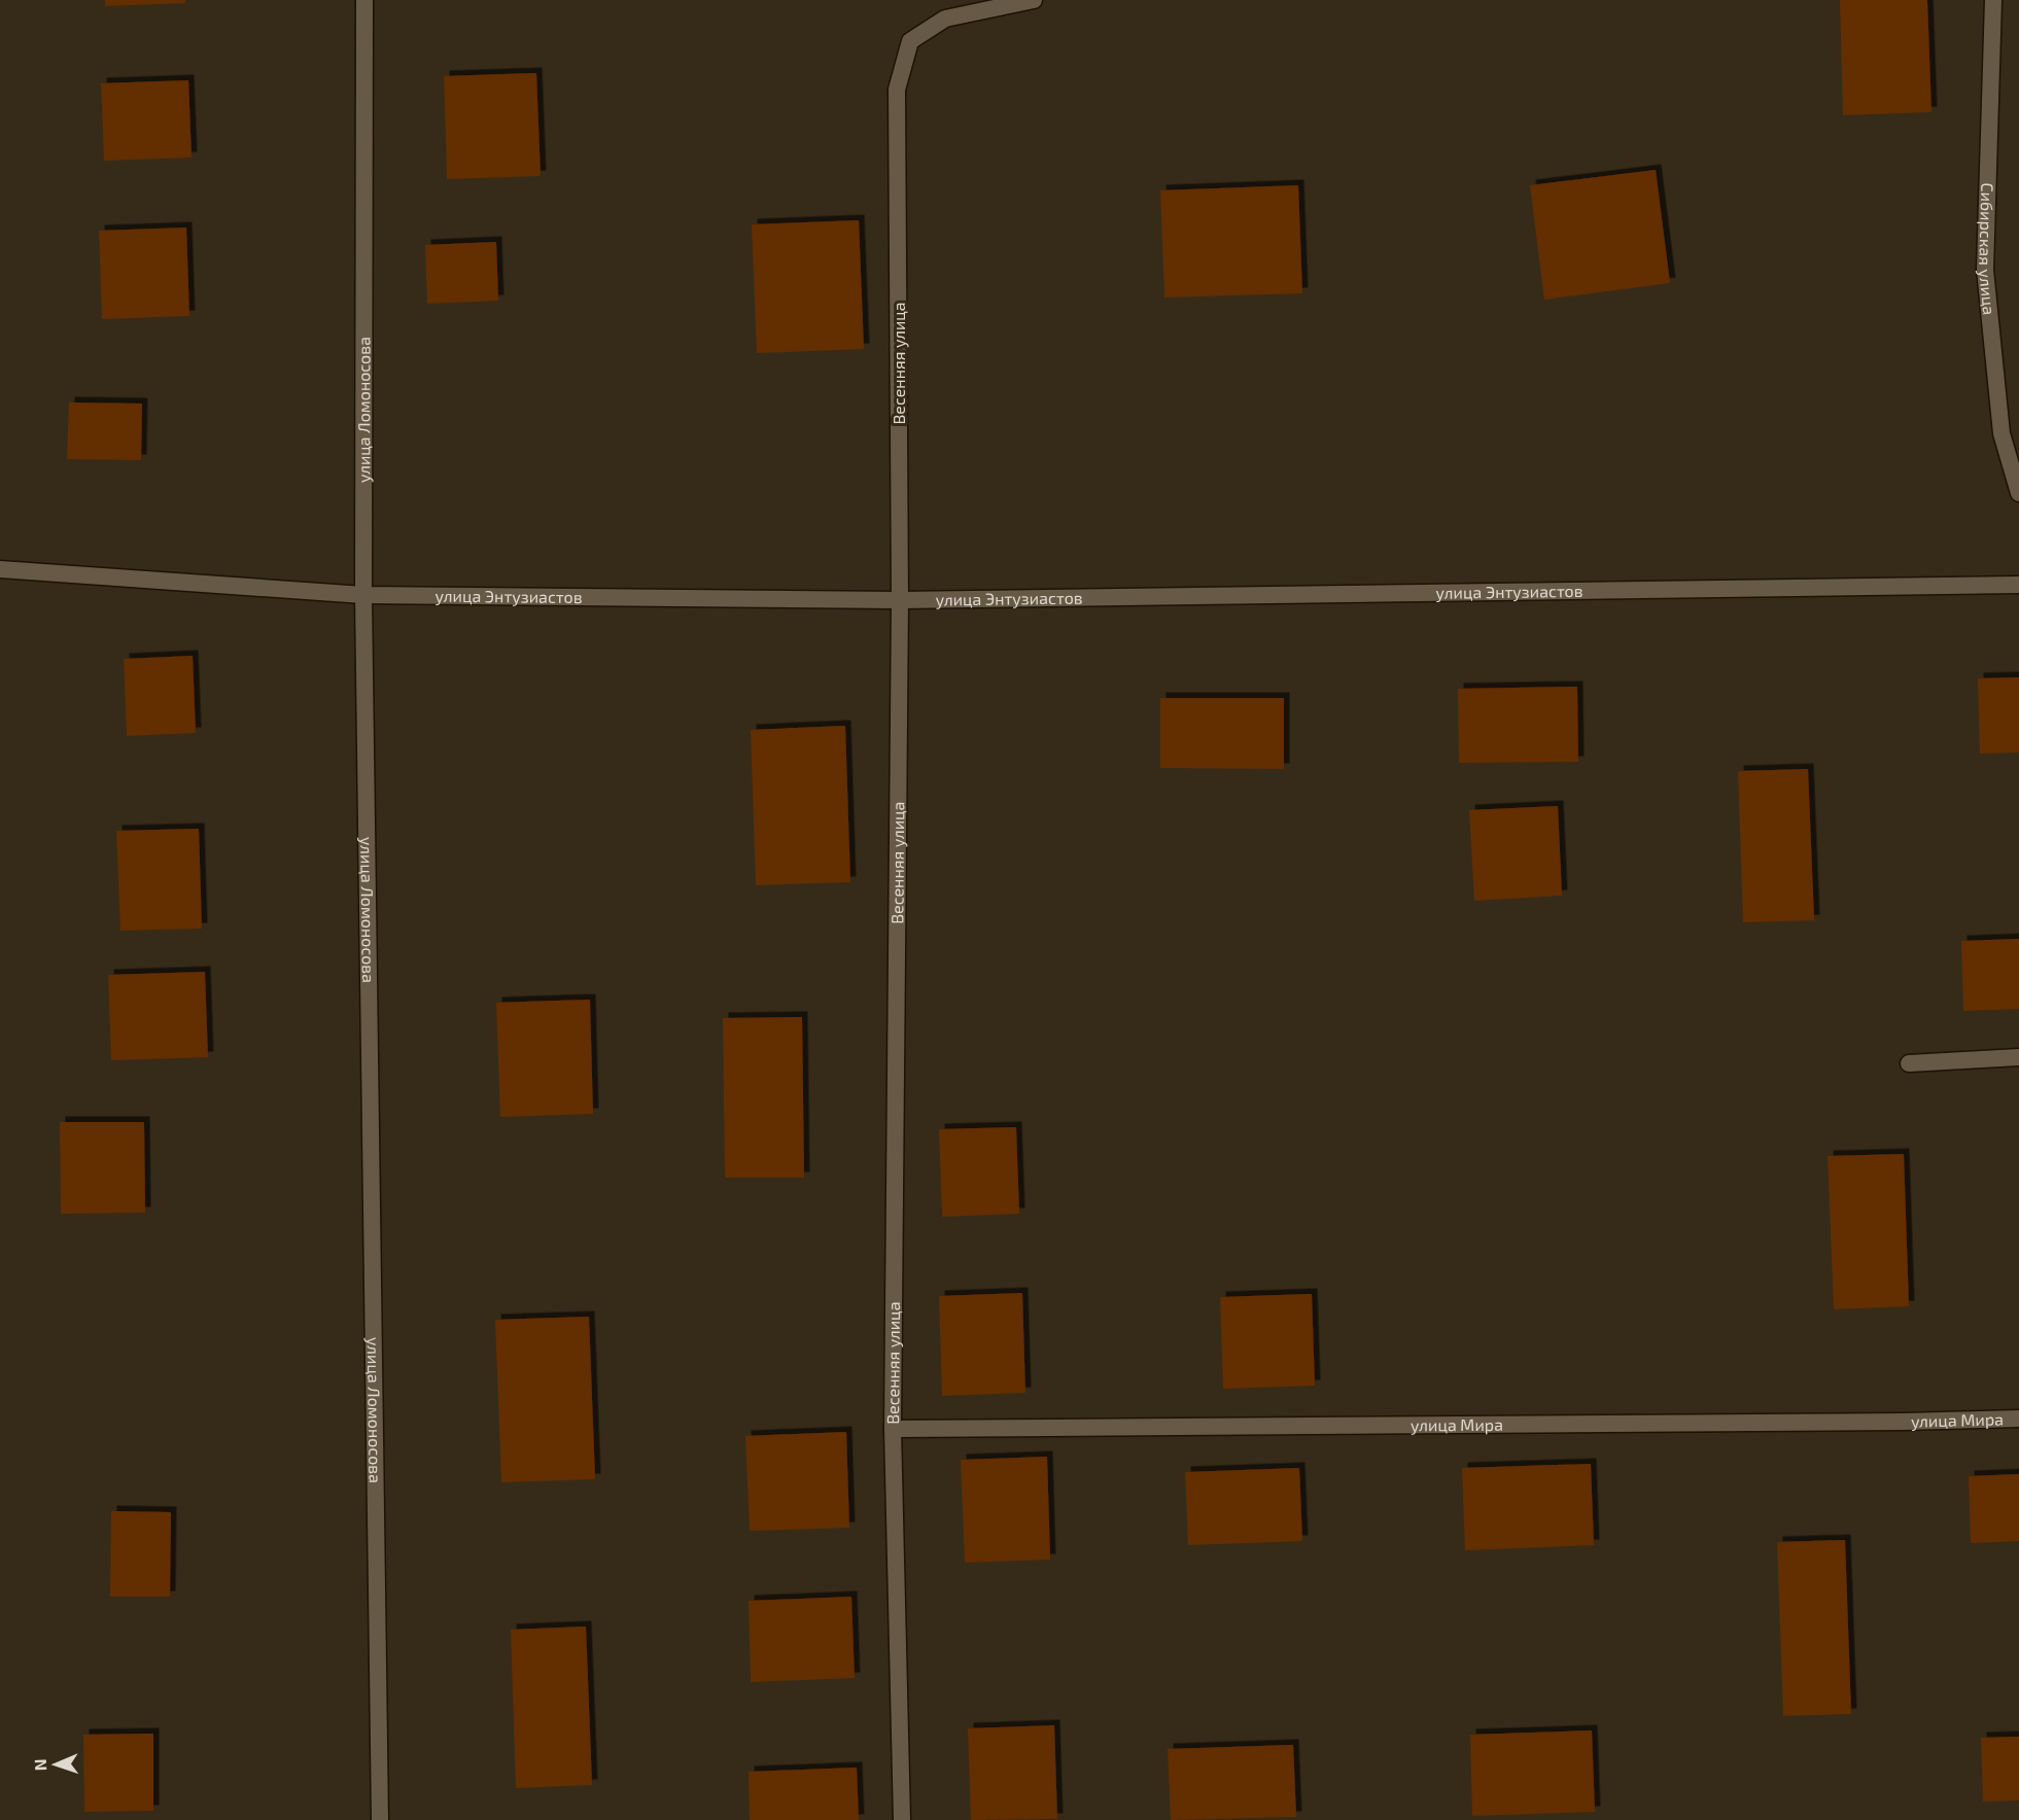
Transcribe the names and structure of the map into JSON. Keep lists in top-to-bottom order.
{
  "streets": {
    "street": [
      "Сибирская улица",
      "Весенняя улица",
      "улица Ломоносова",
      "улица Энтузиастов",
      "улица Мира"
    ]
  },
  "crossings": [
    ["Весенняя улица", "улица Энтузиастов"],
    ["Весенняя улица", "улица Мира"],
    ["улица Ломоносова", "улица Энтузиастов"]
  ],
  "north": "left"
}
